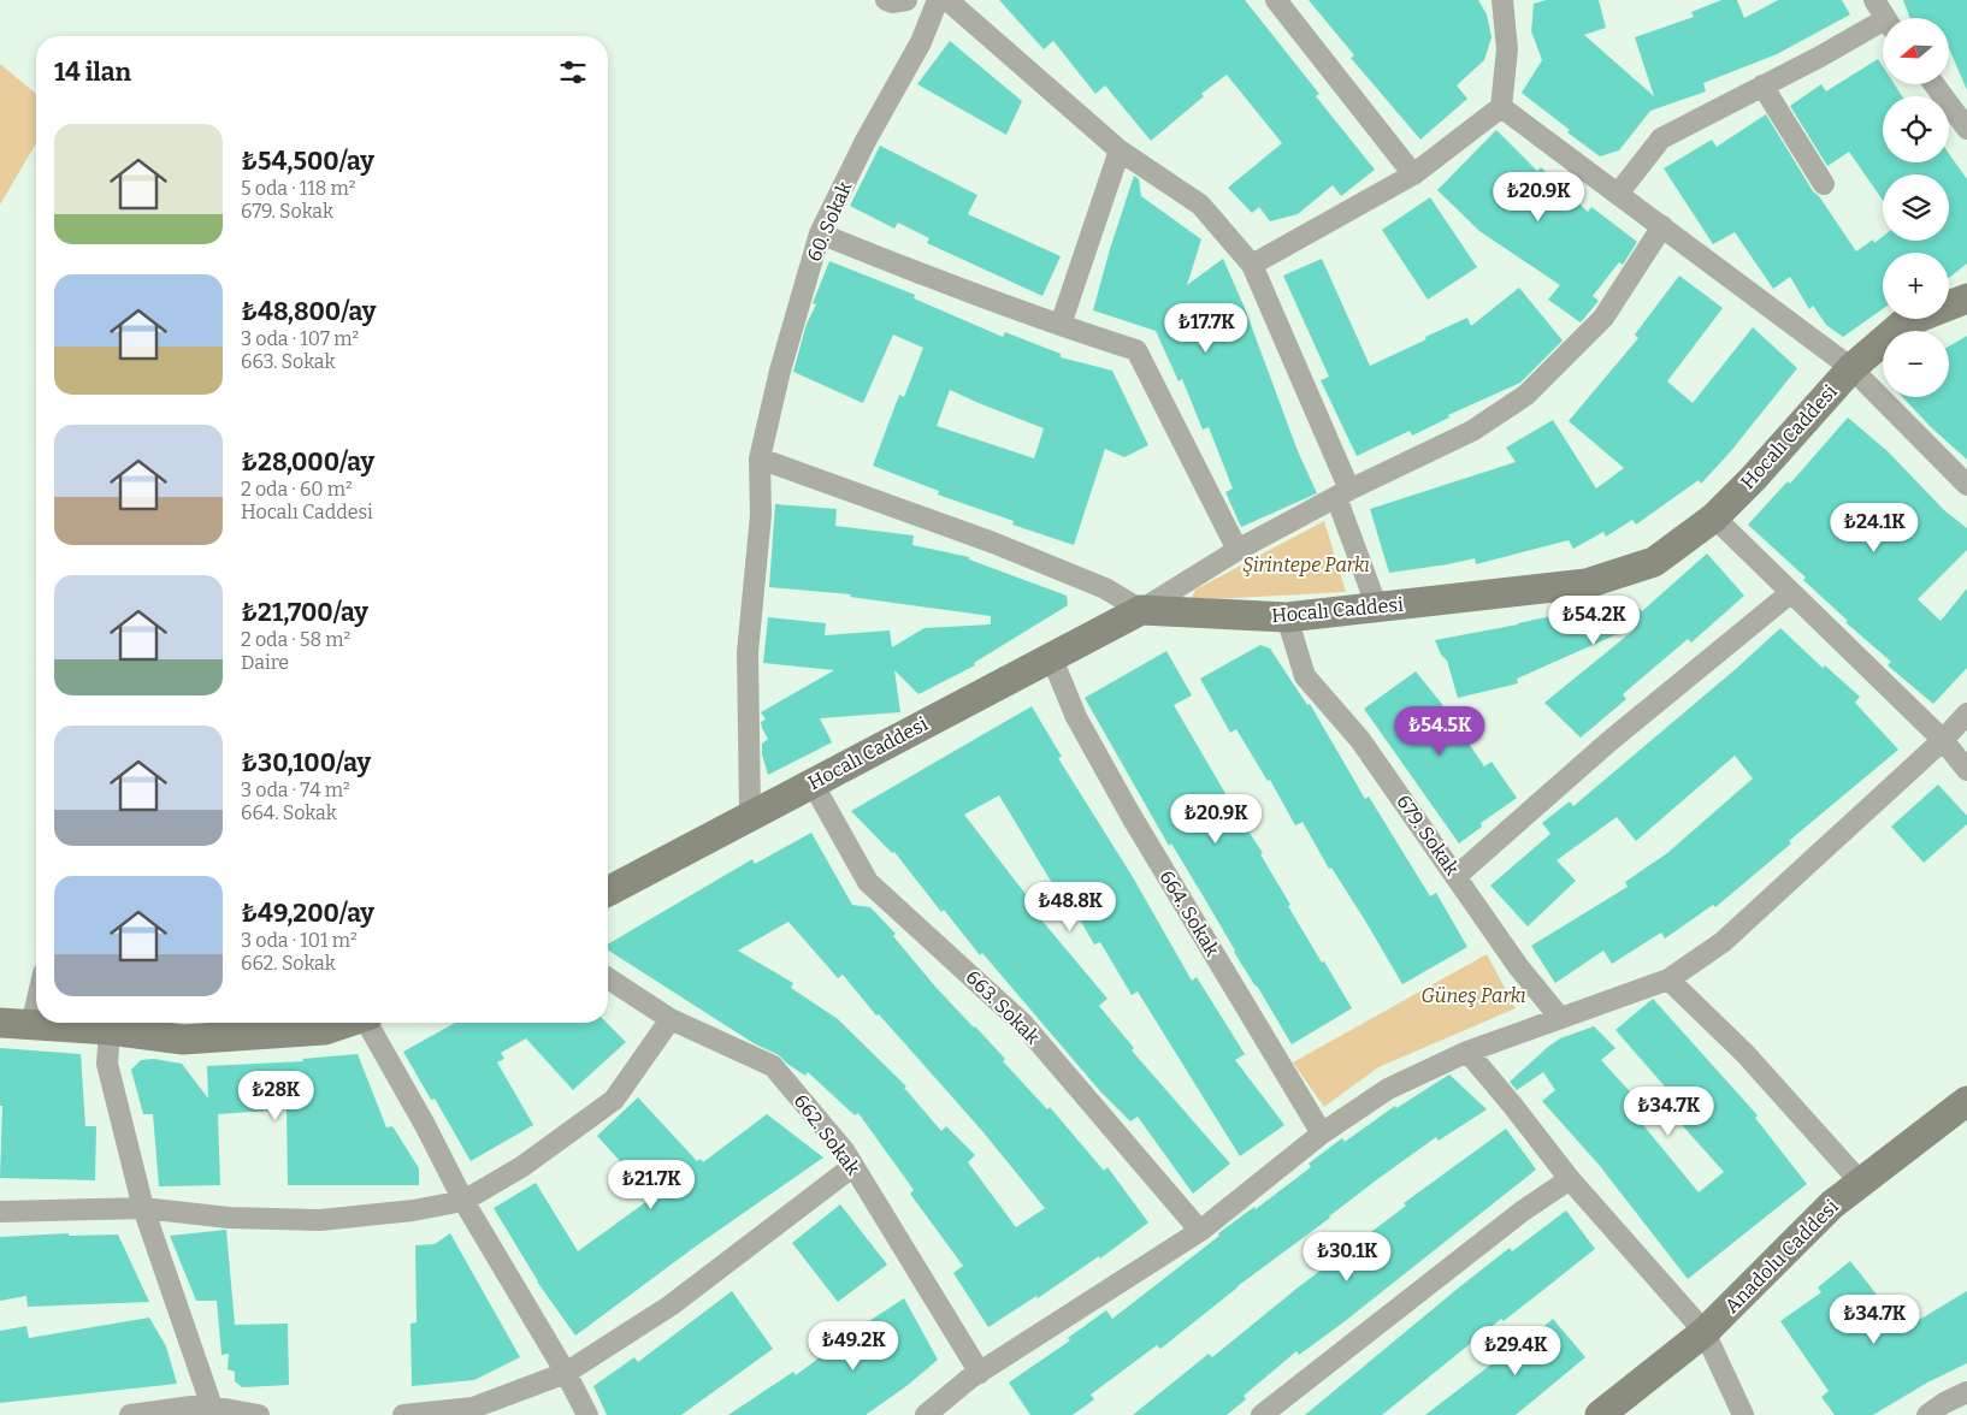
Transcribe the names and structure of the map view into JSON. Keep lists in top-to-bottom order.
{
  "streets": {
    "street": [
      "60. Sokak",
      "Hocalı Caddesi",
      "679. Sokak",
      "664. Sokak",
      "663. Sokak",
      "662. Sokak",
      "Anadolu Caddesi"
    ]
  },
  "crossings": [
    ["60. Sokak", "Hocalı Caddesi"],
    ["Hocalı Caddesi", "679. Sokak"],
    ["Hocalı Caddesi", "664. Sokak"],
    ["Hocalı Caddesi", "663. Sokak"]
  ],
  "parks": ["Şirintepe Parkı", "Güneş Parkı"],
  "north": "left",
  "page": {
    "map_buttons": ["+", "−"],
    "heading": "14 ilan",
    "list": [
      {
        "name": "₺54,500/ay",
        "note": "5 oda · 118 m² · 679. Sokak"
      },
      {
        "name": "₺48,800/ay",
        "note": "3 oda · 107 m² · 663. Sokak"
      },
      {
        "name": "₺28,000/ay",
        "note": "2 oda · 60 m² · Hocalı Caddesi"
      },
      {
        "name": "₺21,700/ay",
        "note": "2 oda · 58 m² · Daire"
      },
      {
        "name": "₺30,100/ay",
        "note": "3 oda · 74 m² · 664. Sokak"
      },
      {
        "name": "₺49,200/ay",
        "note": "3 oda · 101 m² · 662. Sokak"
      }
    ],
    "price": [
      "₺20.9K",
      "₺17.7K",
      "₺24.1K",
      "₺54.2K",
      "₺54.5K",
      "₺20.9K",
      "₺48.8K",
      "₺28K",
      "₺34.7K",
      "₺21.7K",
      "₺30.1K",
      "₺34.7K",
      "₺49.2K",
      "₺29.4K"
    ]
  }
}
